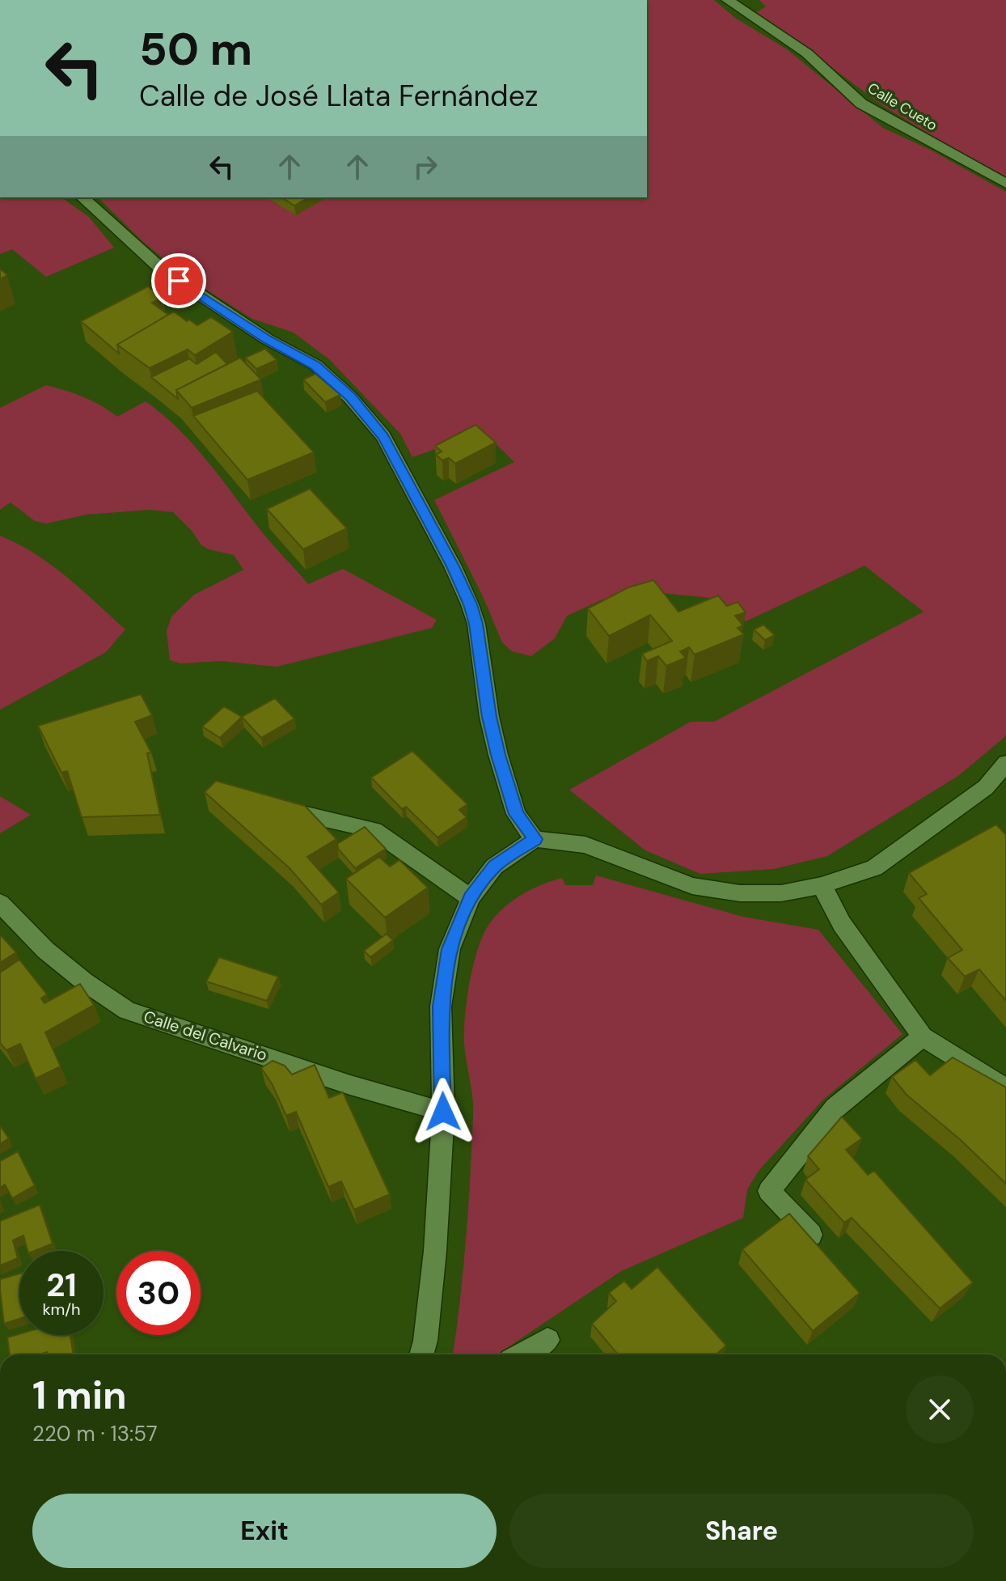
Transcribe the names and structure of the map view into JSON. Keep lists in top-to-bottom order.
{
  "streets": {
    "street": ["Calle Cueto", "Calle del Calvario"]
  },
  "page": {
    "turn": ["50 m", "Calle de José Llata Fernández"],
    "speed": "21 km/h",
    "limit": "30",
    "heading": ["1 min", "220 m · 13:57"],
    "buttons": ["Exit", "Share"]
  }
}
